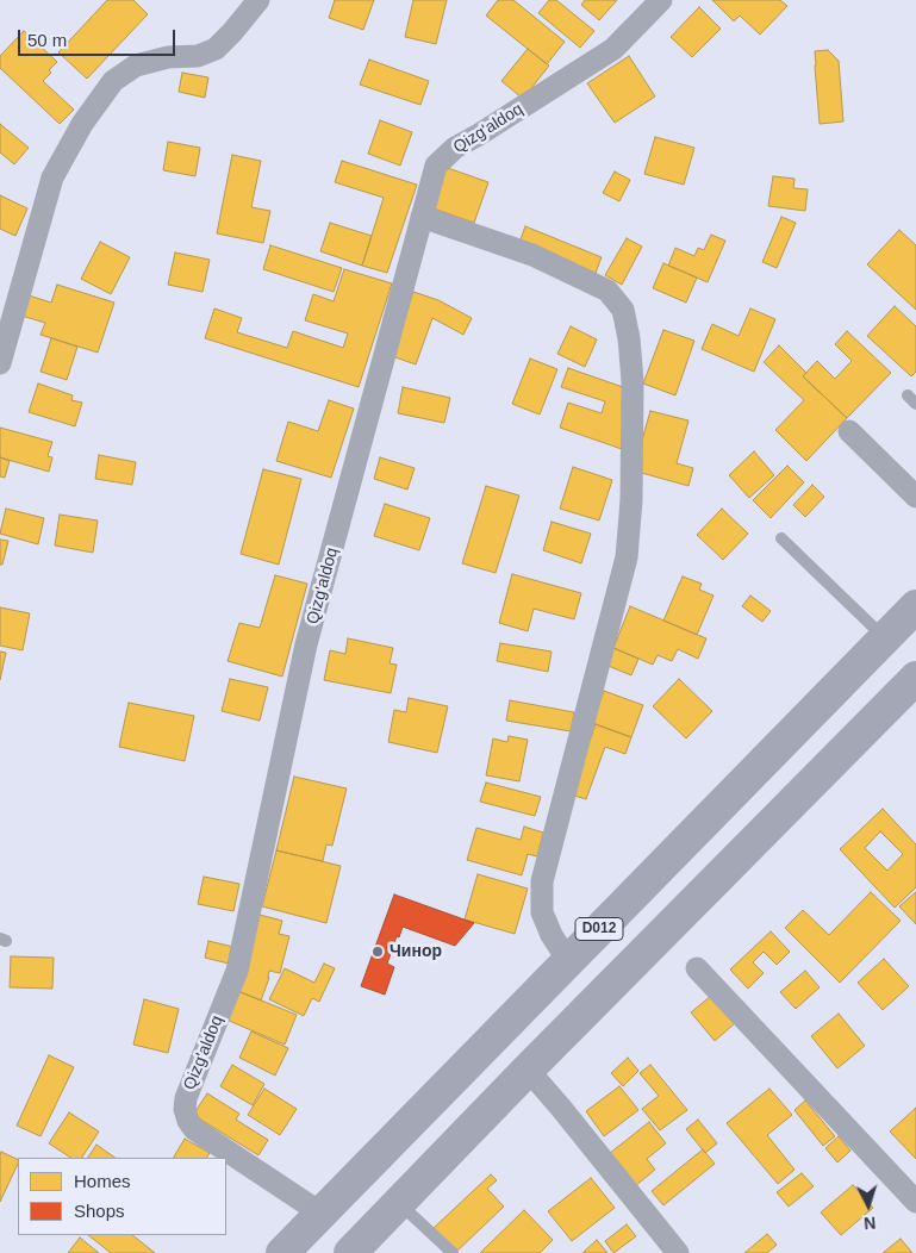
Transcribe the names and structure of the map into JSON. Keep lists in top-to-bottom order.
{
  "streets": {
    "highway": ["D012"],
    "street": ["Qizg'aldoq"]
  },
  "crossings": [
    ["Qizg'aldoq", "D012"]
  ],
  "places": ["Чинор"],
  "legend": ["Homes", "Shops"],
  "scale_bar": "50 m",
  "north": "bottom"
}
